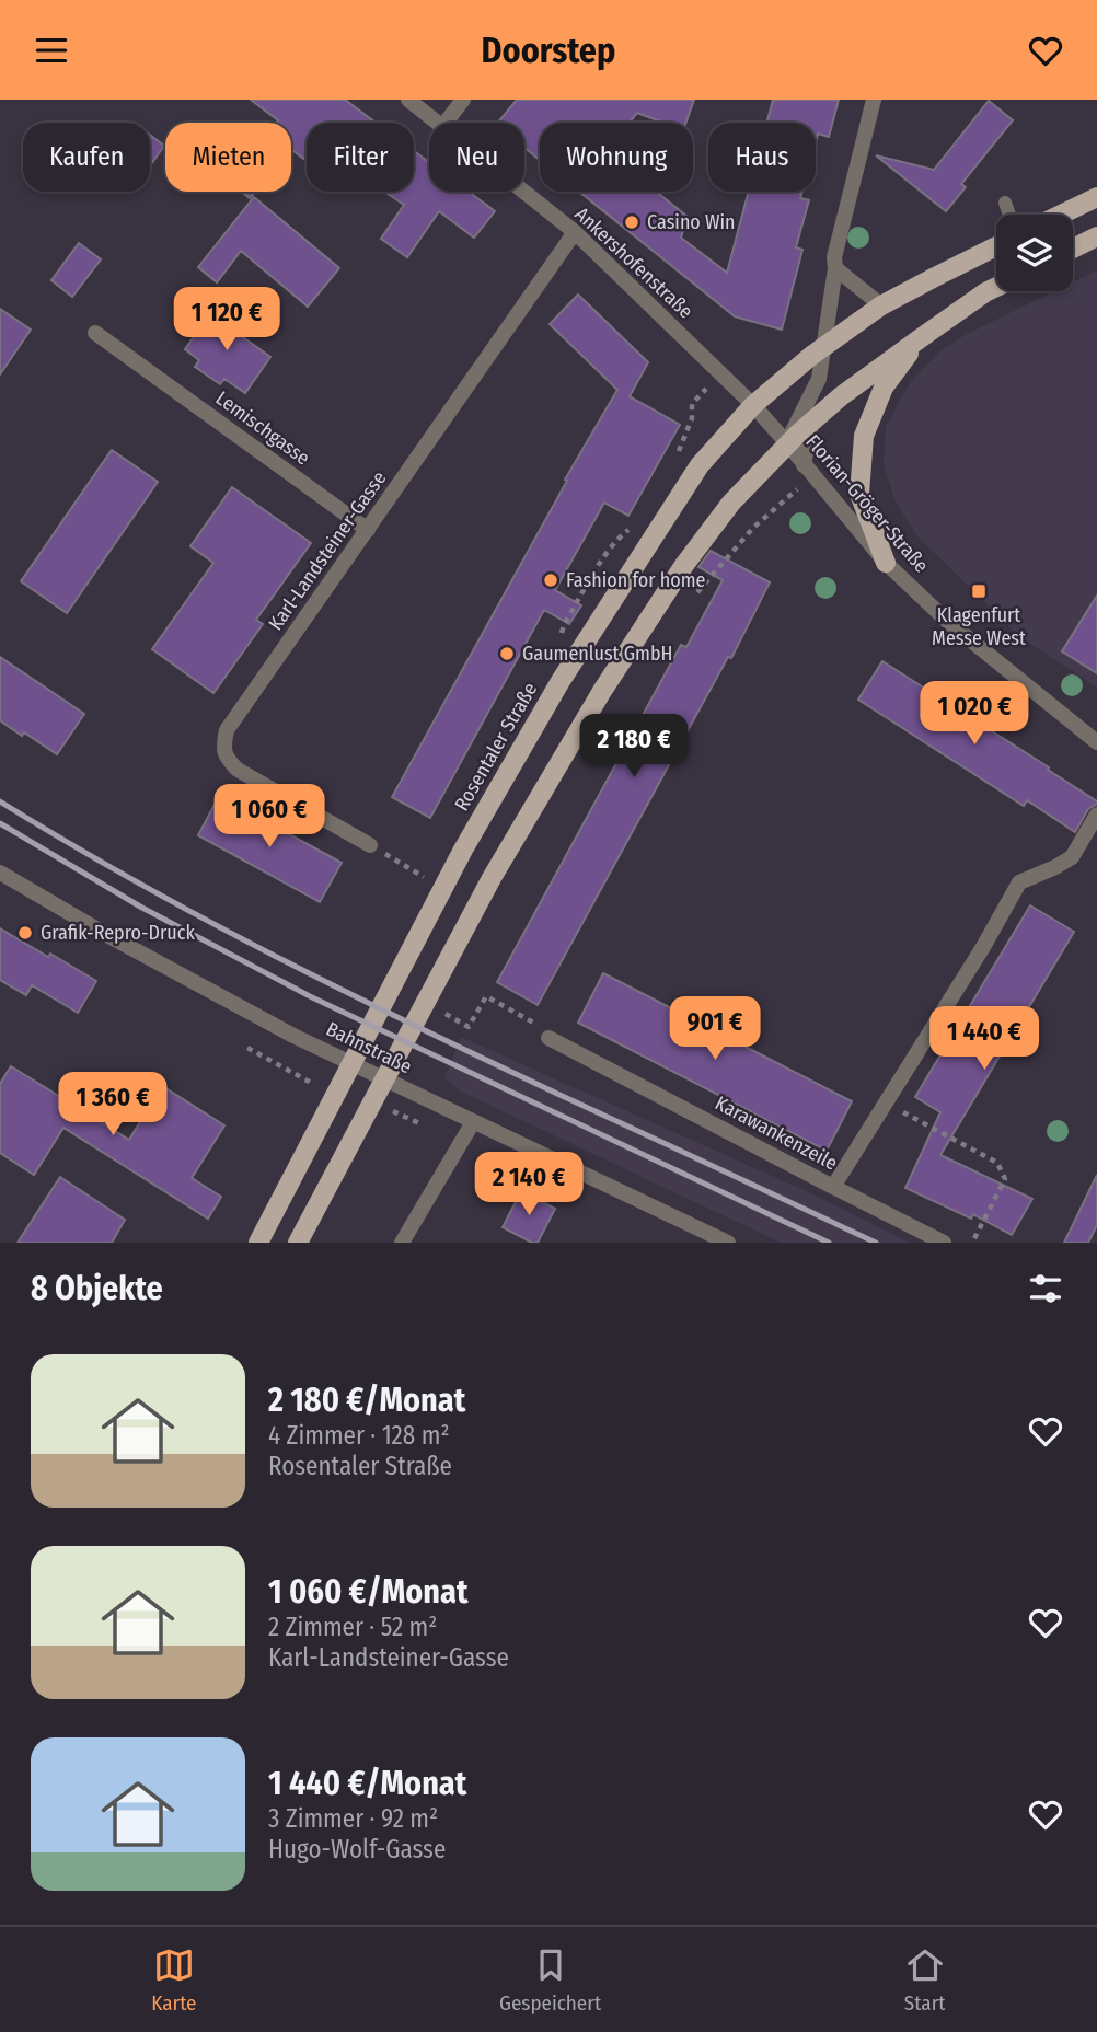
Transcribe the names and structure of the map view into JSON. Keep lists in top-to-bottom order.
{
  "streets": {
    "main road": ["Rosentaler Straße"],
    "street": [
      "Ankershofenstraße",
      "Lemischgasse",
      "Florian-Gröger-Straße",
      "Karl-Landsteiner-Gasse",
      "Bahnstraße",
      "Karawankenzeile"
    ]
  },
  "crossings": [
    ["Ankershofenstraße", "Florian-Gröger-Straße"],
    ["Ankershofenstraße", "Karl-Landsteiner-Gasse"],
    ["Ankershofenstraße", "Rosentaler Straße"],
    ["Lemischgasse", "Karl-Landsteiner-Gasse"],
    ["Florian-Gröger-Straße", "Rosentaler Straße"]
  ],
  "places": {
    "other": [
      "Casino Win",
      "Fashion for home",
      "Gaumenlust GmbH",
      "Grafik-Repro-Druck"
    ],
    "transit": ["Klagenfurt Messe West"]
  },
  "page": {
    "header": "Doorstep",
    "chip": [
      "Kaufen",
      "Mieten",
      "Filter",
      "Neu",
      "Wohnung",
      "Haus"
    ],
    "price": [
      "1 120 €",
      "1 020 €",
      "2 180 €",
      "1 060 €",
      "901 €",
      "1 440 €",
      "1 360 €",
      "2 140 €"
    ],
    "heading": "8 Objekte",
    "list": [
      {
        "name": "2 180 €/Monat",
        "note": "4 Zimmer · 128 m² · Rosentaler Straße"
      },
      {
        "name": "1 060 €/Monat",
        "note": "2 Zimmer · 52 m² · Karl-Landsteiner-Gasse"
      },
      {
        "name": "1 440 €/Monat",
        "note": "3 Zimmer · 92 m² · Hugo-Wolf-Gasse"
      }
    ],
    "tabs": ["Karte", "Gespeichert", "Start"]
  }
}
